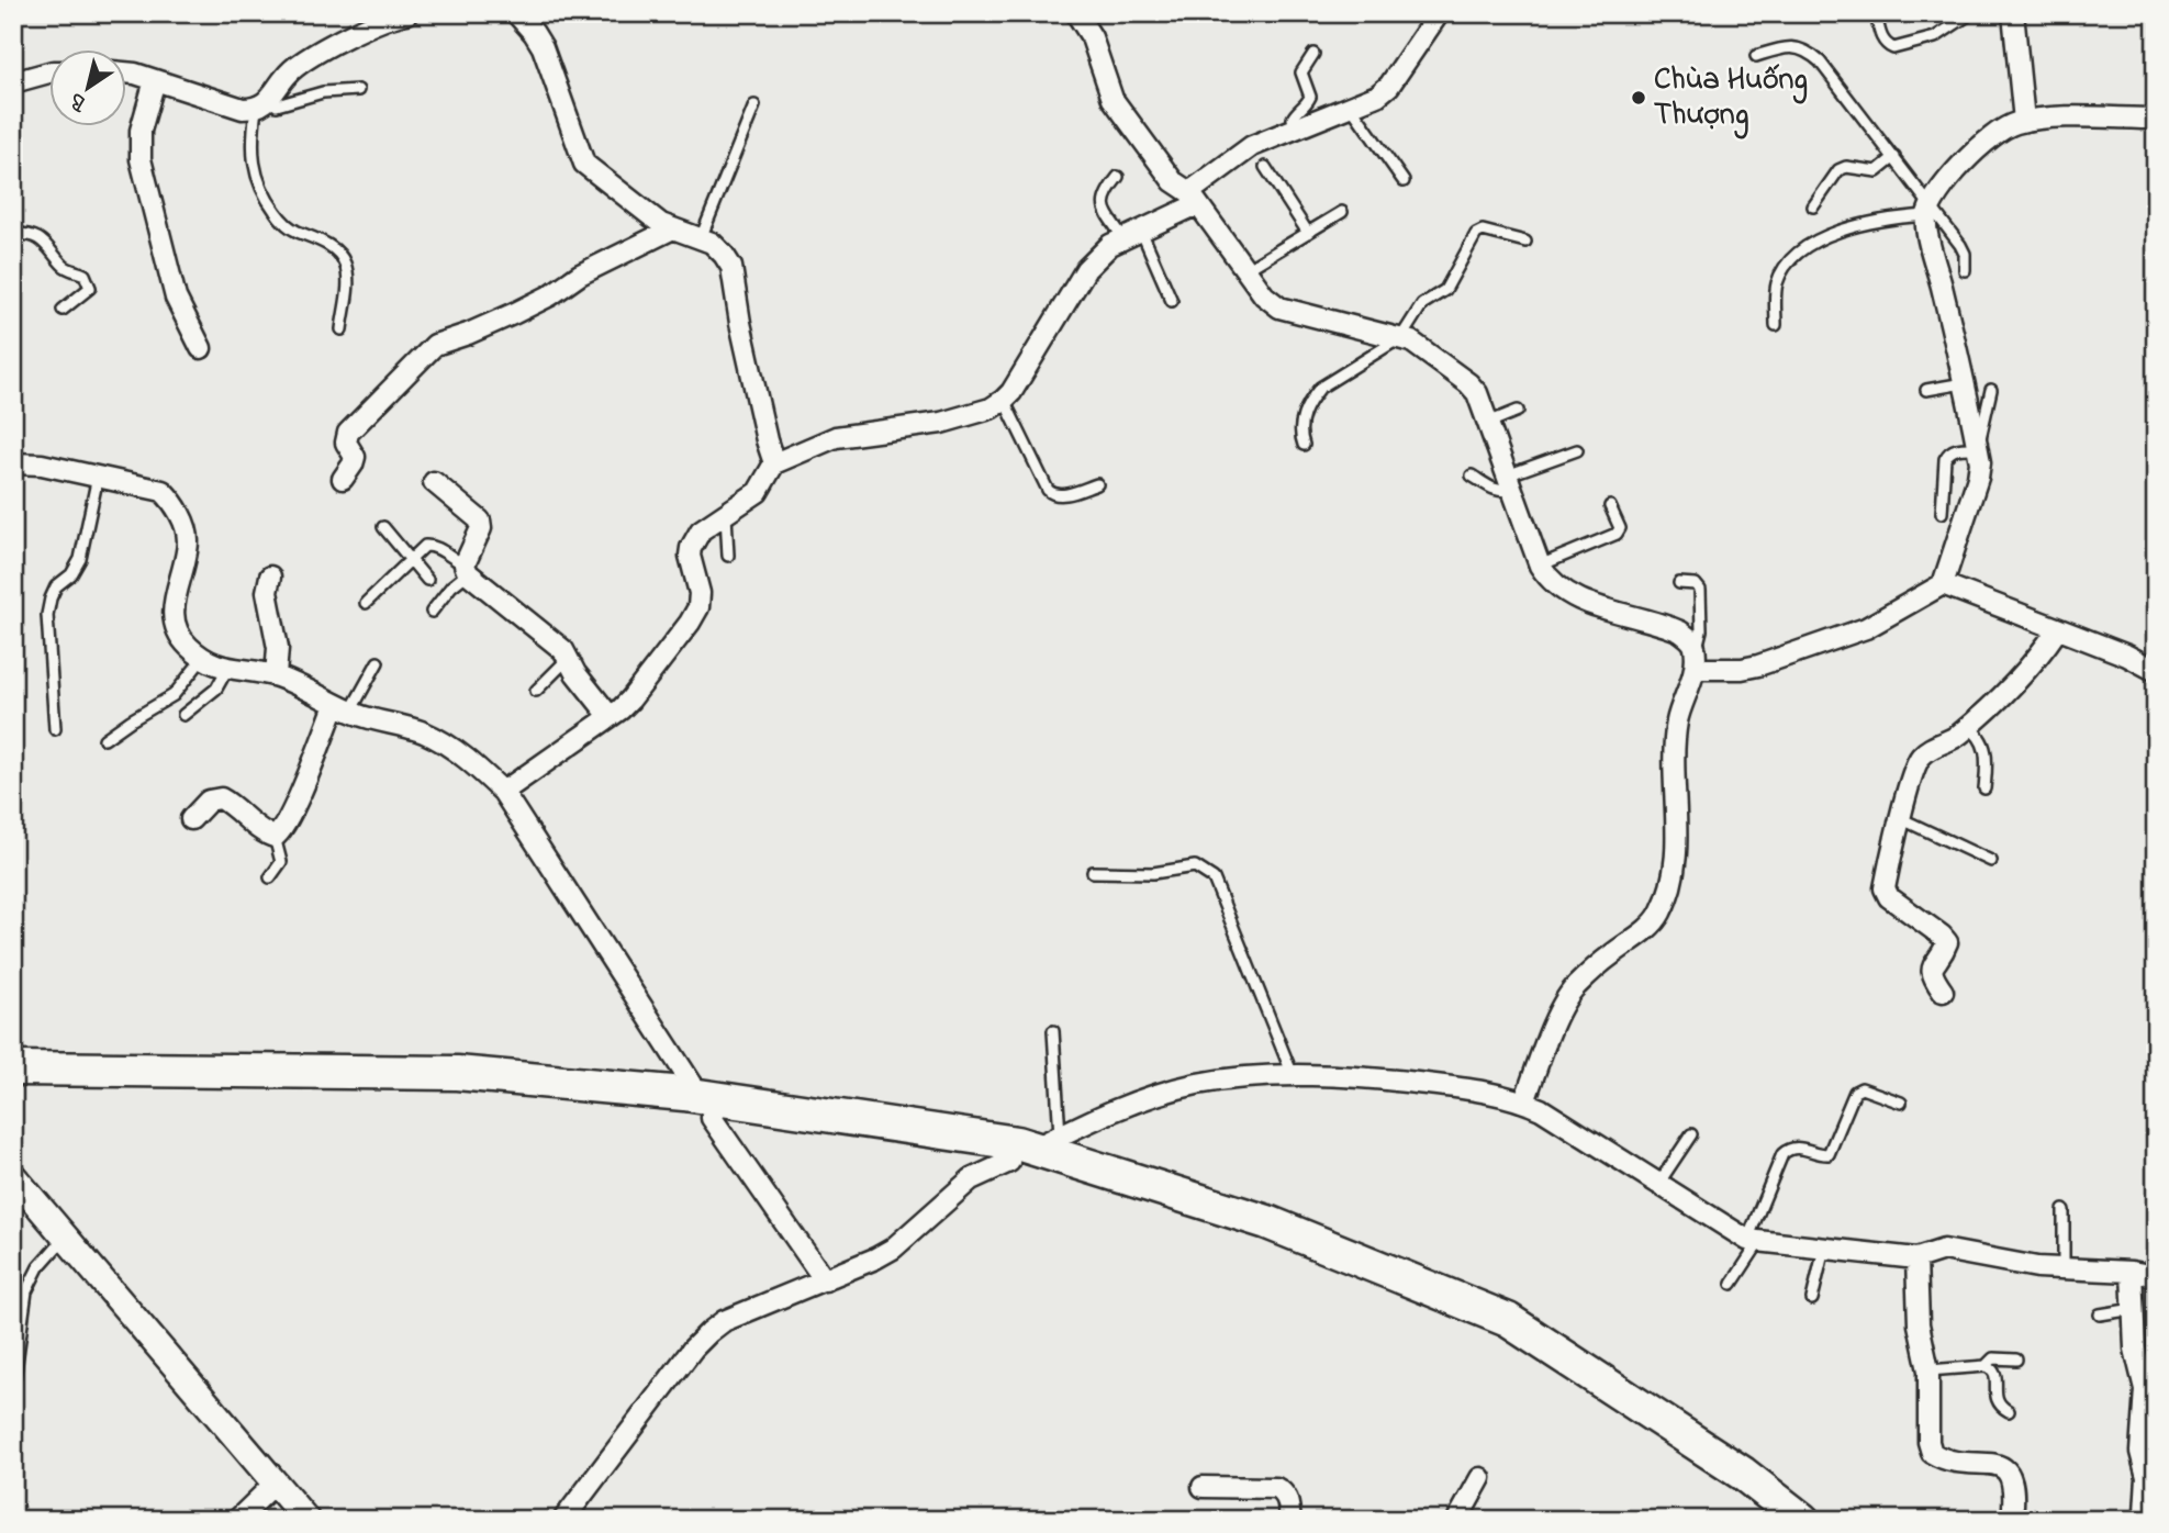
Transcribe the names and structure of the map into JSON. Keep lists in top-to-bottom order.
{
  "places": ["Chùa Huống Thượng"],
  "north": "bottom left"
}
